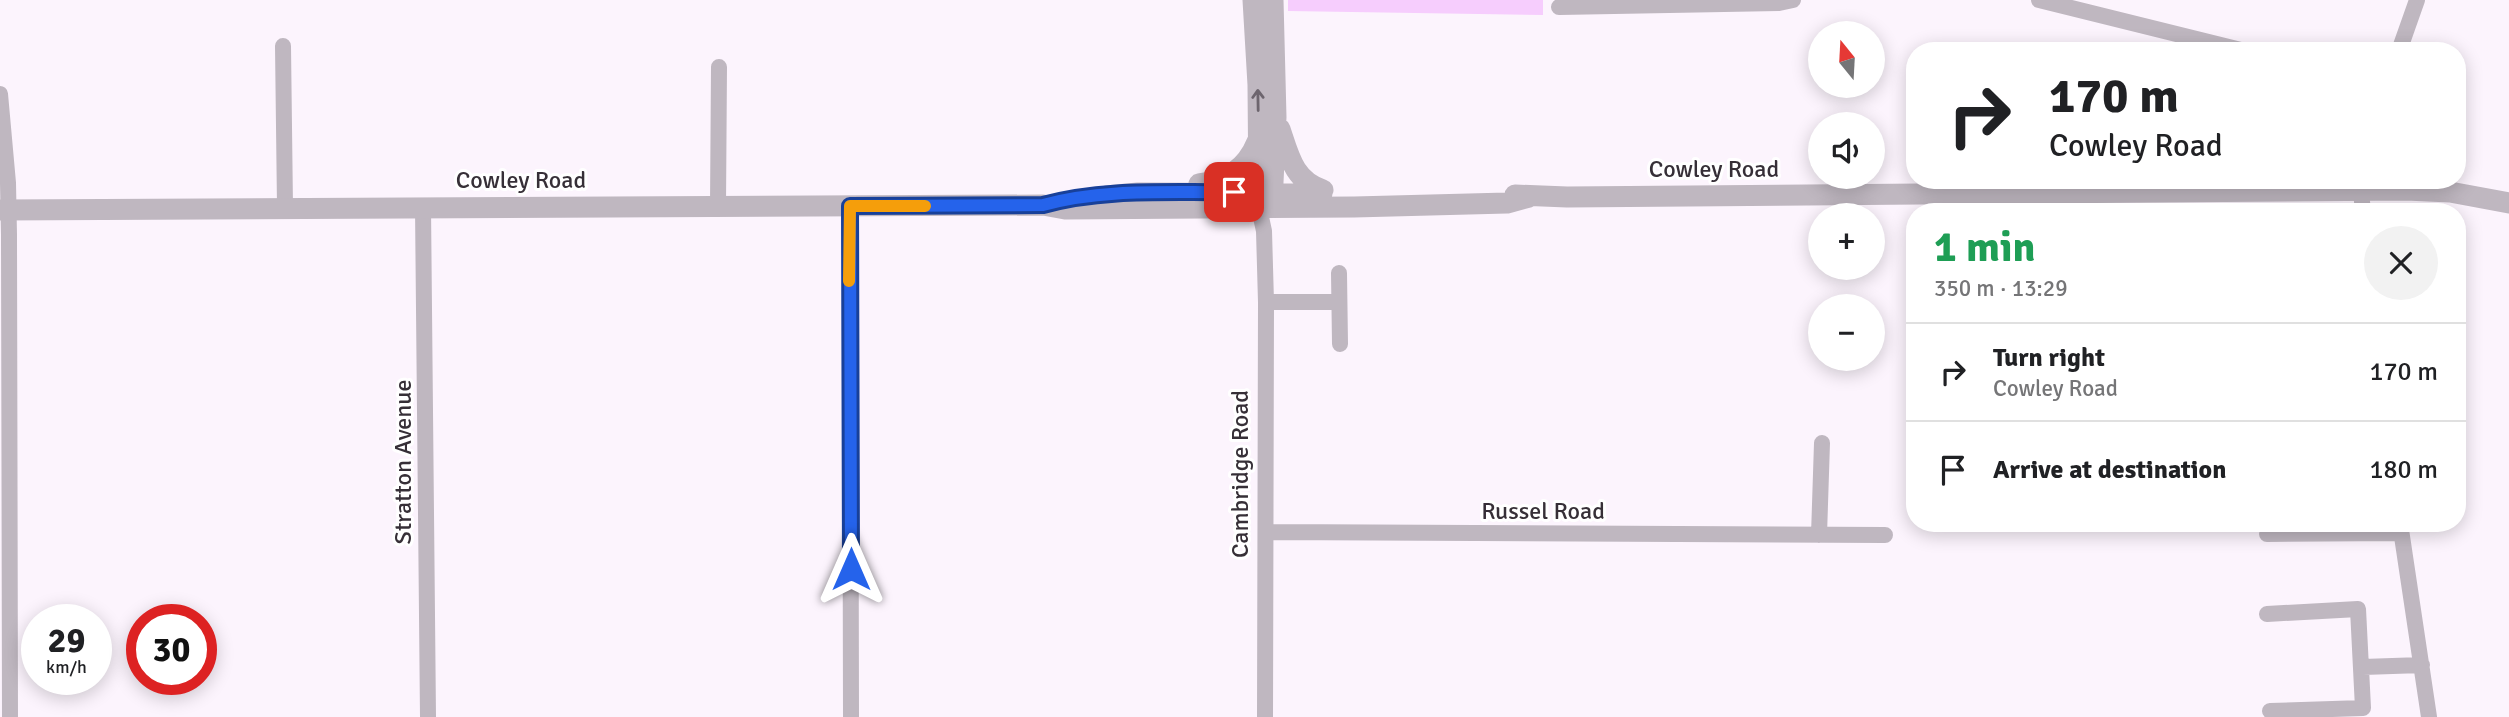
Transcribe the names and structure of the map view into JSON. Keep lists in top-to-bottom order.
{
  "streets": {
    "street": [
      "Cowley Road",
      "Stratton Avenue",
      "Cambridge Road",
      "Russel Road"
    ]
  },
  "crossings": [
    ["Cowley Road", "Stratton Avenue"],
    ["Cowley Road", "Cambridge Road"],
    ["Cambridge Road", "Russel Road"]
  ],
  "north": "top",
  "page": {
    "map_buttons": ["+", "−"],
    "turn": ["170 m", "Cowley Road"],
    "heading": ["1 min", "350 m · 13:29"],
    "list": [
      {
        "name": "Turn right",
        "note": "Cowley Road",
        "value": "170 m"
      },
      {
        "name": "Arrive at destination",
        "value": "180 m"
      }
    ],
    "speed": "29 km/h",
    "limit": "30"
  }
}
